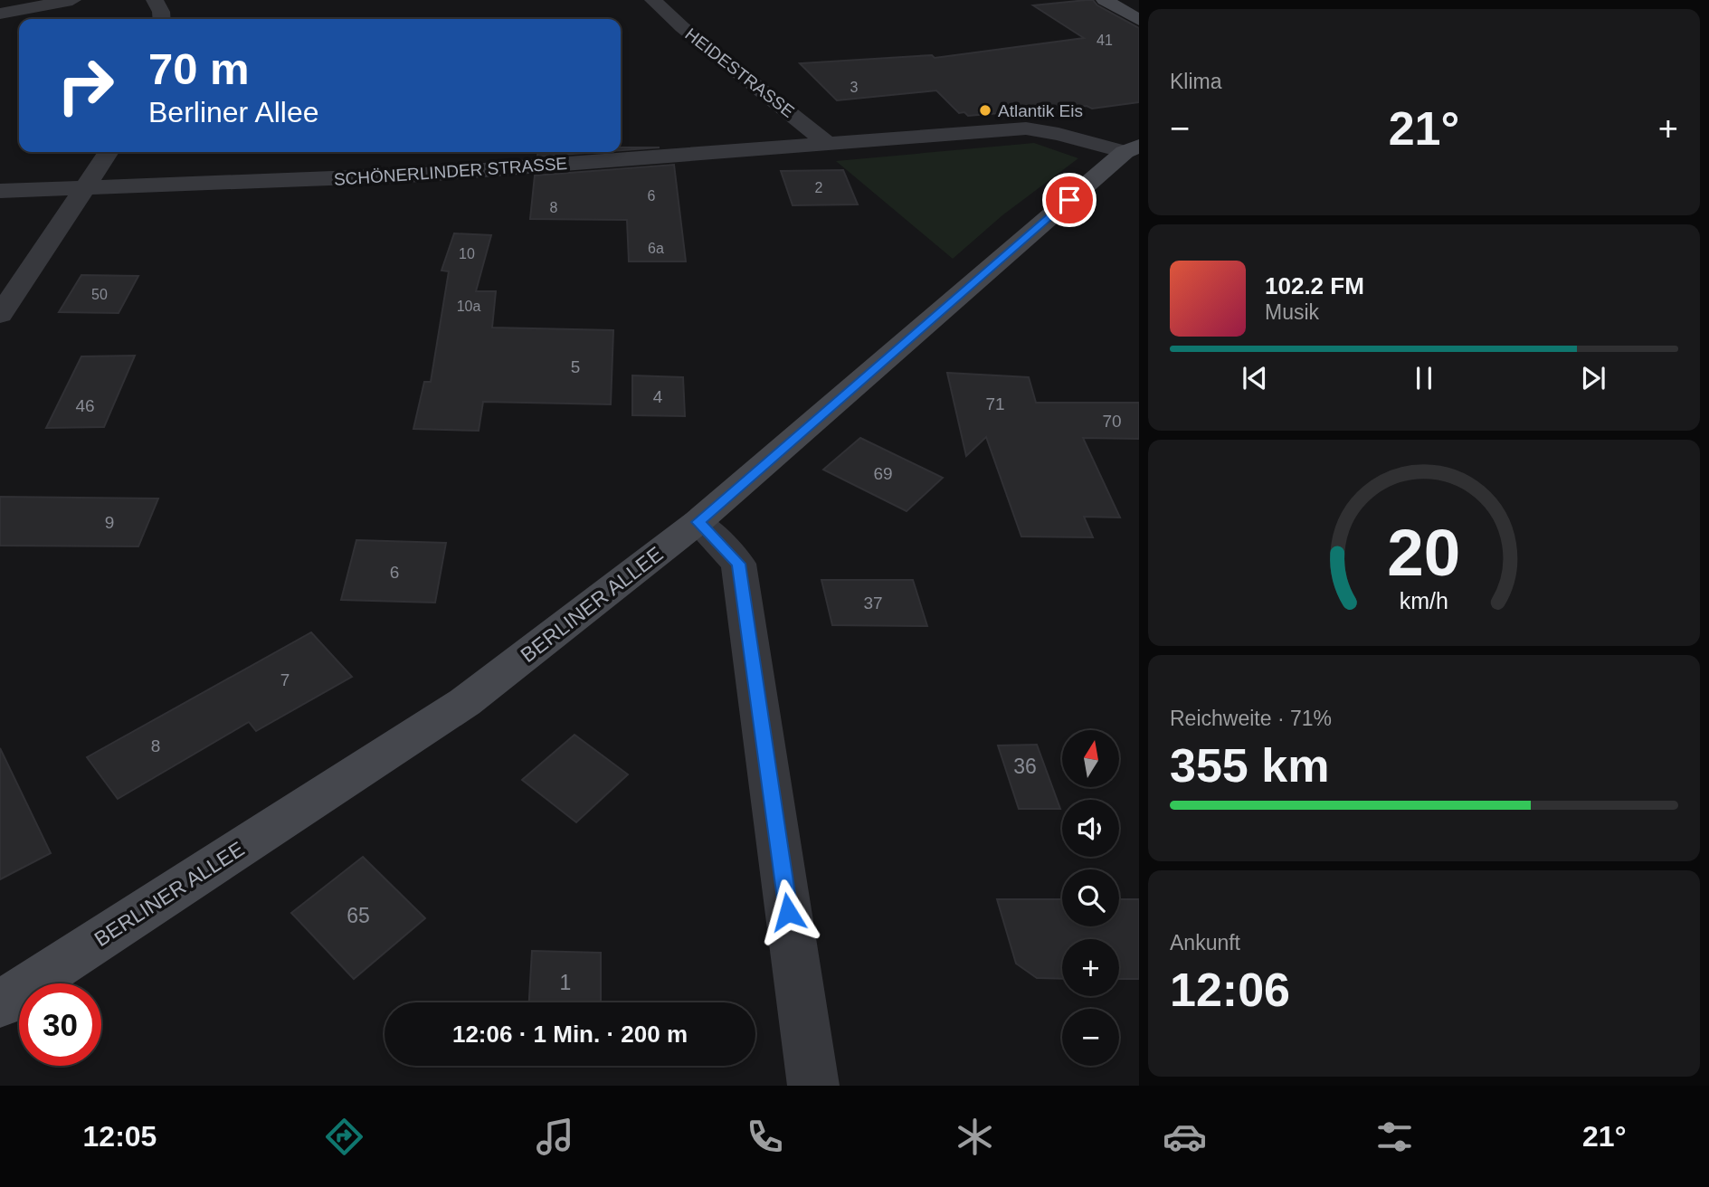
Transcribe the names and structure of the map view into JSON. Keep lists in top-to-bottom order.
{
  "streets": {
    "street": ["HEIDESTRASSE", "SCHÖNERLINDER STRASSE", "BERLINER ALLEE"]
  },
  "crossings": [
    ["HEIDESTRASSE", "SCHÖNERLINDER STRASSE"],
    ["SCHÖNERLINDER STRASSE", "BERLINER ALLEE"]
  ],
  "places": ["Atlantik Eis"],
  "house_numbers": [
    "41",
    "3",
    "2",
    "6",
    "8",
    "6a",
    "10",
    "50",
    "10a",
    "5",
    "4",
    "71",
    "46",
    "70",
    "69",
    "9",
    "6",
    "37",
    "7",
    "8",
    "36",
    "65",
    "1"
  ],
  "north": "top",
  "page": {
    "tile": [
      "Klima",
      ["Reichweite · 71%", "355 km"],
      ["Ankunft", "12:06"]
    ],
    "turn": ["70 m", "Berliner Allee"],
    "heat": ["−", "21°", "+"],
    "song": ["102.2 FM", "Musik"],
    "map_buttons": ["+", "−"],
    "limit": "30",
    "trip": "12:06 · 1 Min. · 200 m",
    "tabs": ["12:05", "21°"],
    "gauge": ["20", "km/h"]
  }
}
